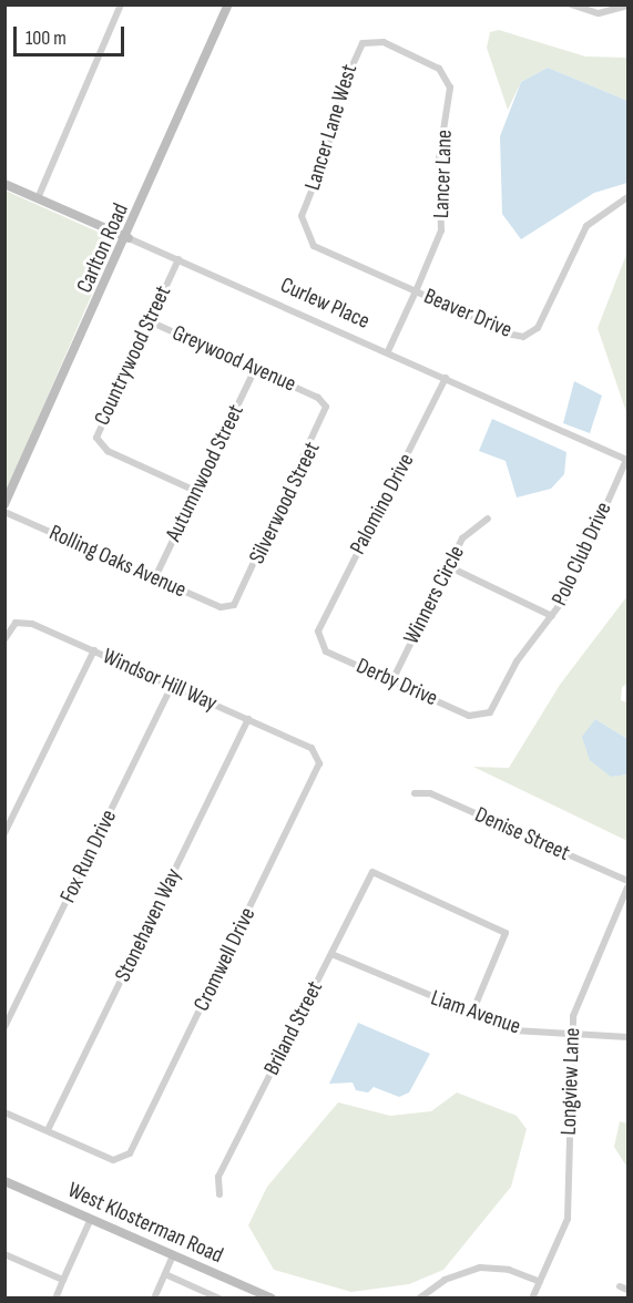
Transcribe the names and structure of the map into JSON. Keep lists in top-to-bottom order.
{
  "streets": {
    "street": [
      "Lancer Lane West",
      "Lancer Lane",
      "Carlton Road",
      "Curlew Place",
      "Beaver Drive",
      "Countrywood Street",
      "Greywood Avenue",
      "Autumnwood Street",
      "Silverwood Street",
      "Palomino Drive",
      "Polo Club Drive",
      "Rolling Oaks Avenue",
      "Winners Circle",
      "Windsor Hill Way",
      "Derby Drive",
      "Denise Street",
      "Fox Run Drive",
      "Stonehaven Way",
      "Cromwell Drive",
      "Liam Avenue",
      "Briland Street",
      "Longview Lane",
      "West Klosterman Road"
    ]
  },
  "crossings": [
    ["Lancer Lane West", "Lancer Lane"],
    ["Lancer Lane West", "Beaver Drive"],
    ["Lancer Lane", "Curlew Place"],
    ["Lancer Lane", "Beaver Drive"],
    ["Carlton Road", "Curlew Place"],
    ["Curlew Place", "Countrywood Street"],
    ["Curlew Place", "Palomino Drive"],
    ["Curlew Place", "Polo Club Drive"],
    ["Countrywood Street", "Greywood Avenue"],
    ["Countrywood Street", "Autumnwood Street"],
    ["Greywood Avenue", "Autumnwood Street"],
    ["Greywood Avenue", "Silverwood Street"],
    ["Autumnwood Street", "Rolling Oaks Avenue"],
    ["Silverwood Street", "Rolling Oaks Avenue"],
    ["Palomino Drive", "Derby Drive"],
    ["Polo Club Drive", "Derby Drive"],
    ["Winners Circle", "Derby Drive"],
    ["Windsor Hill Way", "Fox Run Drive"],
    ["Windsor Hill Way", "Stonehaven Way"],
    ["Windsor Hill Way", "Cromwell Drive"],
    ["Stonehaven Way", "Cromwell Drive"],
    ["Liam Avenue", "Briland Street"],
    ["Liam Avenue", "Longview Lane"]
  ],
  "scale_bar": "100 m"
}
